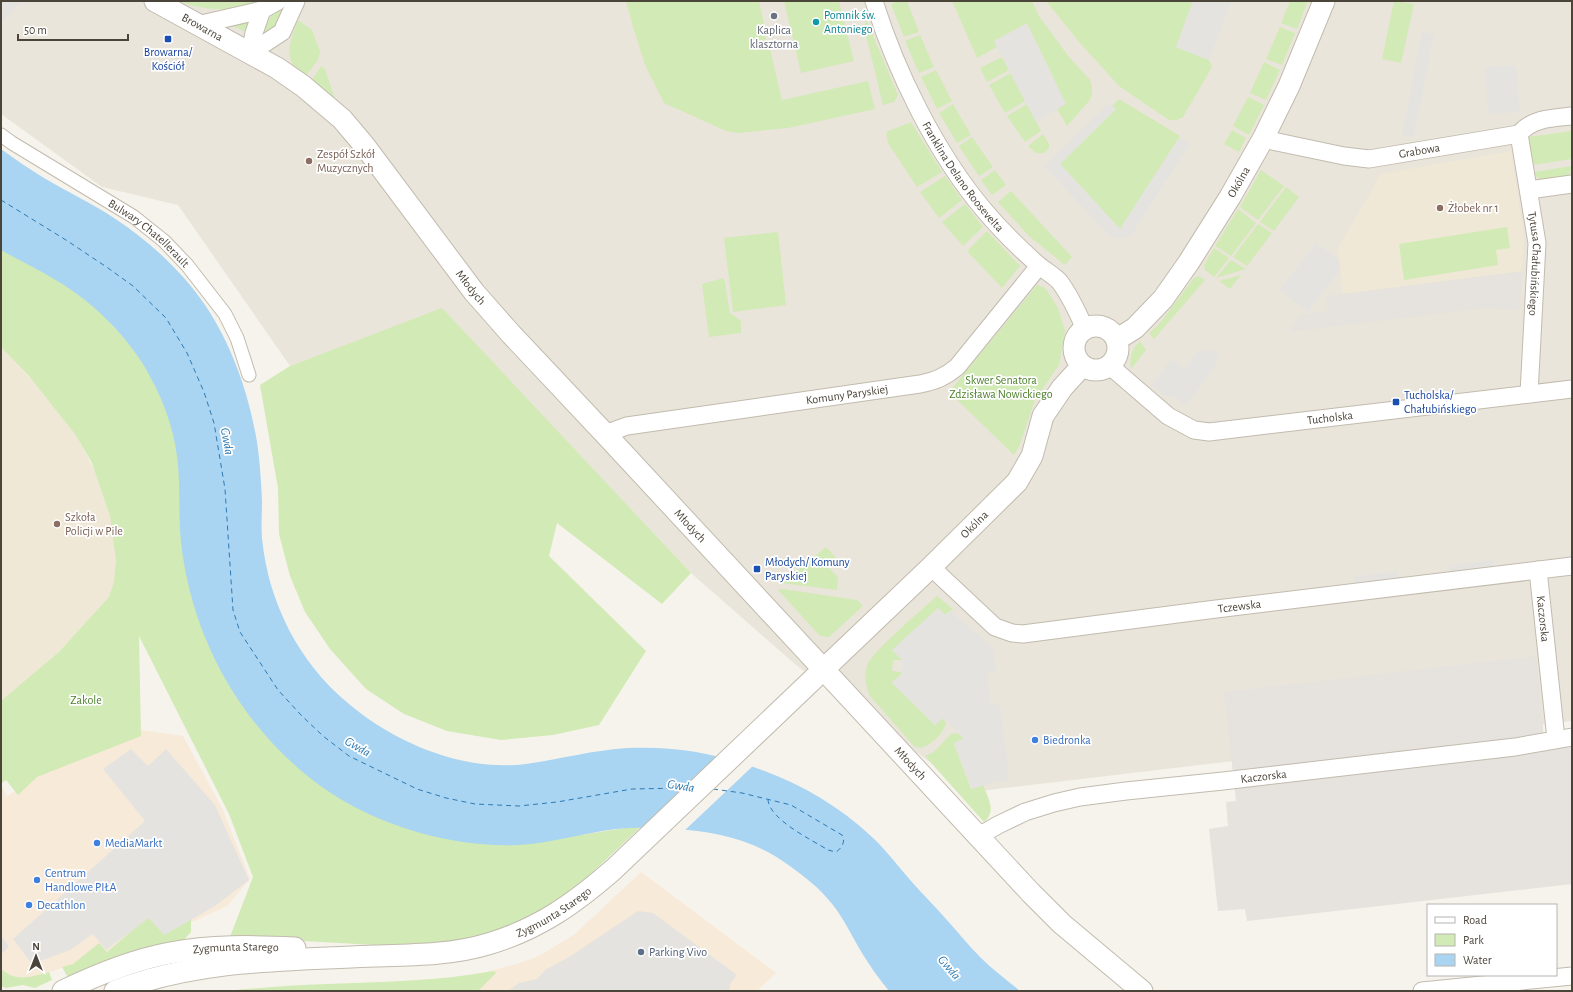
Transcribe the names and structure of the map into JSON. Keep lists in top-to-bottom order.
{
  "streets": {
    "street": [
      "Browarna",
      "Grabowa",
      "Franklina Delano Roosevelta",
      "Okólna",
      "Bulwary Chatellerault",
      "Tytusa Chałubińskiego",
      "Młodych",
      "Komuny Paryskiej",
      "Tucholska",
      "Tczewska",
      "Kaczorska",
      "Zygmunta Starego"
    ]
  },
  "crossings": [
    ["Browarna", "Młodych"],
    ["Grabowa", "Okólna"],
    ["Grabowa", "Tytusa Chałubińskiego"],
    ["Franklina Delano Roosevelta", "Okólna"],
    ["Franklina Delano Roosevelta", "Komuny Paryskiej"],
    ["Franklina Delano Roosevelta", "Tucholska"],
    ["Okólna", "Młodych"],
    ["Okólna", "Tucholska"],
    ["Okólna", "Tczewska"],
    ["Okólna", "Zygmunta Starego"],
    ["Tytusa Chałubińskiego", "Tucholska"],
    ["Młodych", "Komuny Paryskiej"],
    ["Młodych", "Kaczorska"],
    ["Młodych", "Zygmunta Starego"],
    ["Tczewska", "Kaczorska"]
  ],
  "water": ["Gwda"],
  "parks": ["Skwer Senatora Zdzisława Nowickiego", "Zakole"],
  "places": {
    "other": [
      "Kaplica klasztorna",
      "Pomnik św. Antoniego",
      "Zespół Szkół Muzycznych",
      "Żłobek nr 1",
      "Szkoła Policji w Pile",
      "Biedronka",
      "MediaMarkt",
      "Centrum Handlowe PIŁA",
      "Decathlon",
      "Parking Vivo"
    ],
    "transit": ["Browarna/ Kościół", "Tucholska/ Chałubińskiego", "Młodych/ Komuny Paryskiej"]
  },
  "legend": ["Road", "Park", "Water"],
  "scale_bar": "50 m",
  "north": "top"
}
